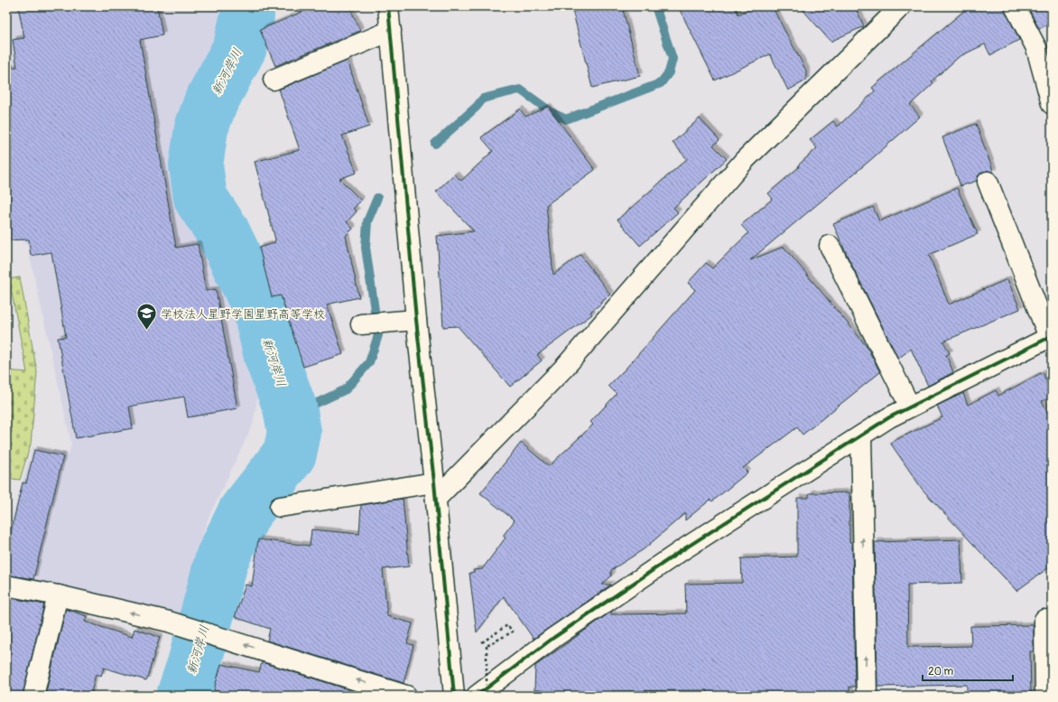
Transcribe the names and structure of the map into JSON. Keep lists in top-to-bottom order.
{
  "water": ["新河岸川"],
  "places": {
    "school or university": ["学校法人星野学園星野高等学校"]
  },
  "scale_bar": "20 m"
}
